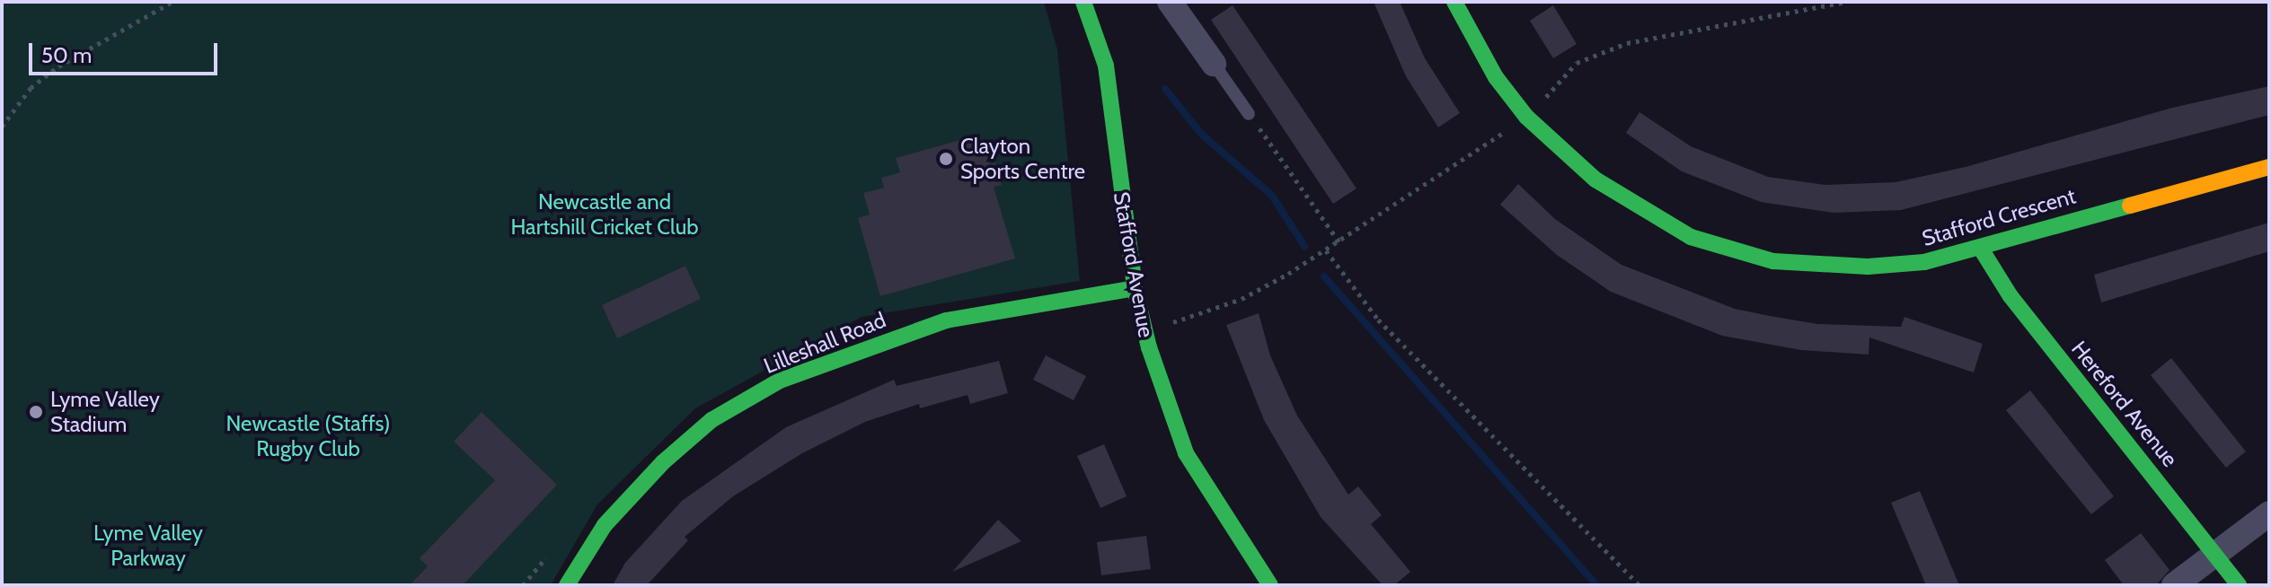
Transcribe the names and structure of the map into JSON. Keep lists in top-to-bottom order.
{
  "streets": {
    "street": [
      "Stafford Crescent",
      "Stafford Avenue",
      "Lilleshall Road",
      "Hereford Avenue"
    ]
  },
  "crossings": [
    ["Stafford Crescent", "Hereford Avenue"],
    ["Stafford Avenue", "Lilleshall Road"]
  ],
  "parks": ["Newcastle and Hartshill Cricket Club", "Newcastle (Staffs) Rugby Club", "Lyme Valley Parkway"],
  "places": ["Clayton Sports Centre", "Lyme Valley Stadium"],
  "scale_bar": "50 m"
}
